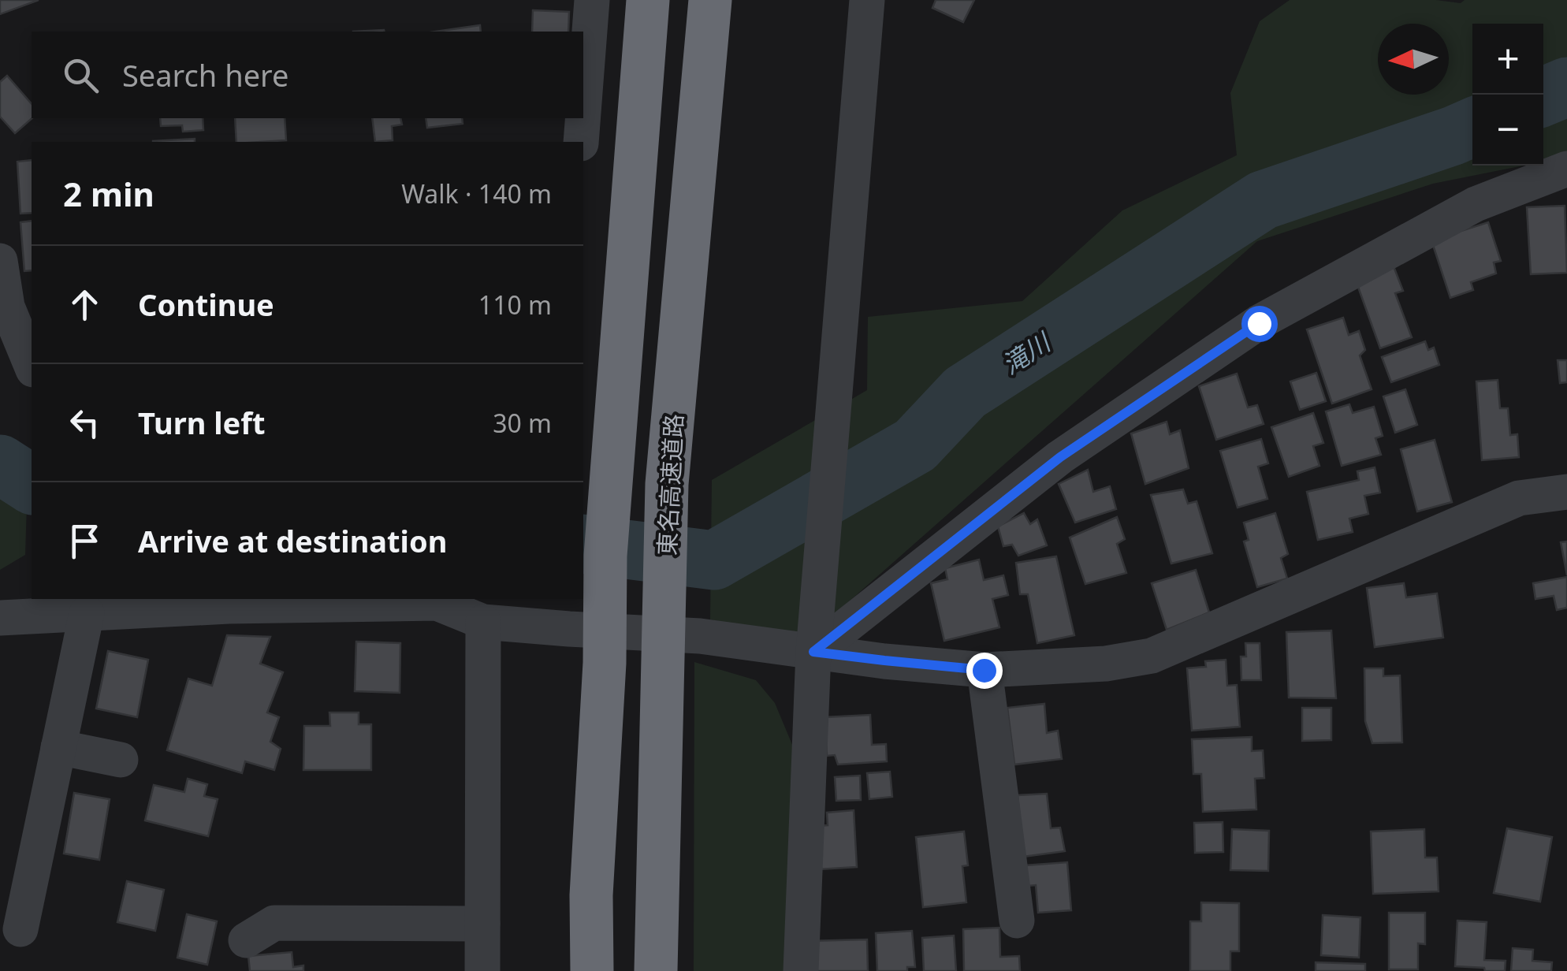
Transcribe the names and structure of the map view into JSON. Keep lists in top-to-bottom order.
{
  "streets": {
    "highway": ["東名高速道路"]
  },
  "water": ["滝川"],
  "north": "left",
  "page": {
    "map_buttons": ["+", "−"],
    "search": "Search here",
    "heading": ["2 min", "Walk · 140 m"],
    "list": [
      ["Continue", "110 m"],
      ["Turn left", "30 m"],
      "Arrive at destination"
    ]
  }
}
